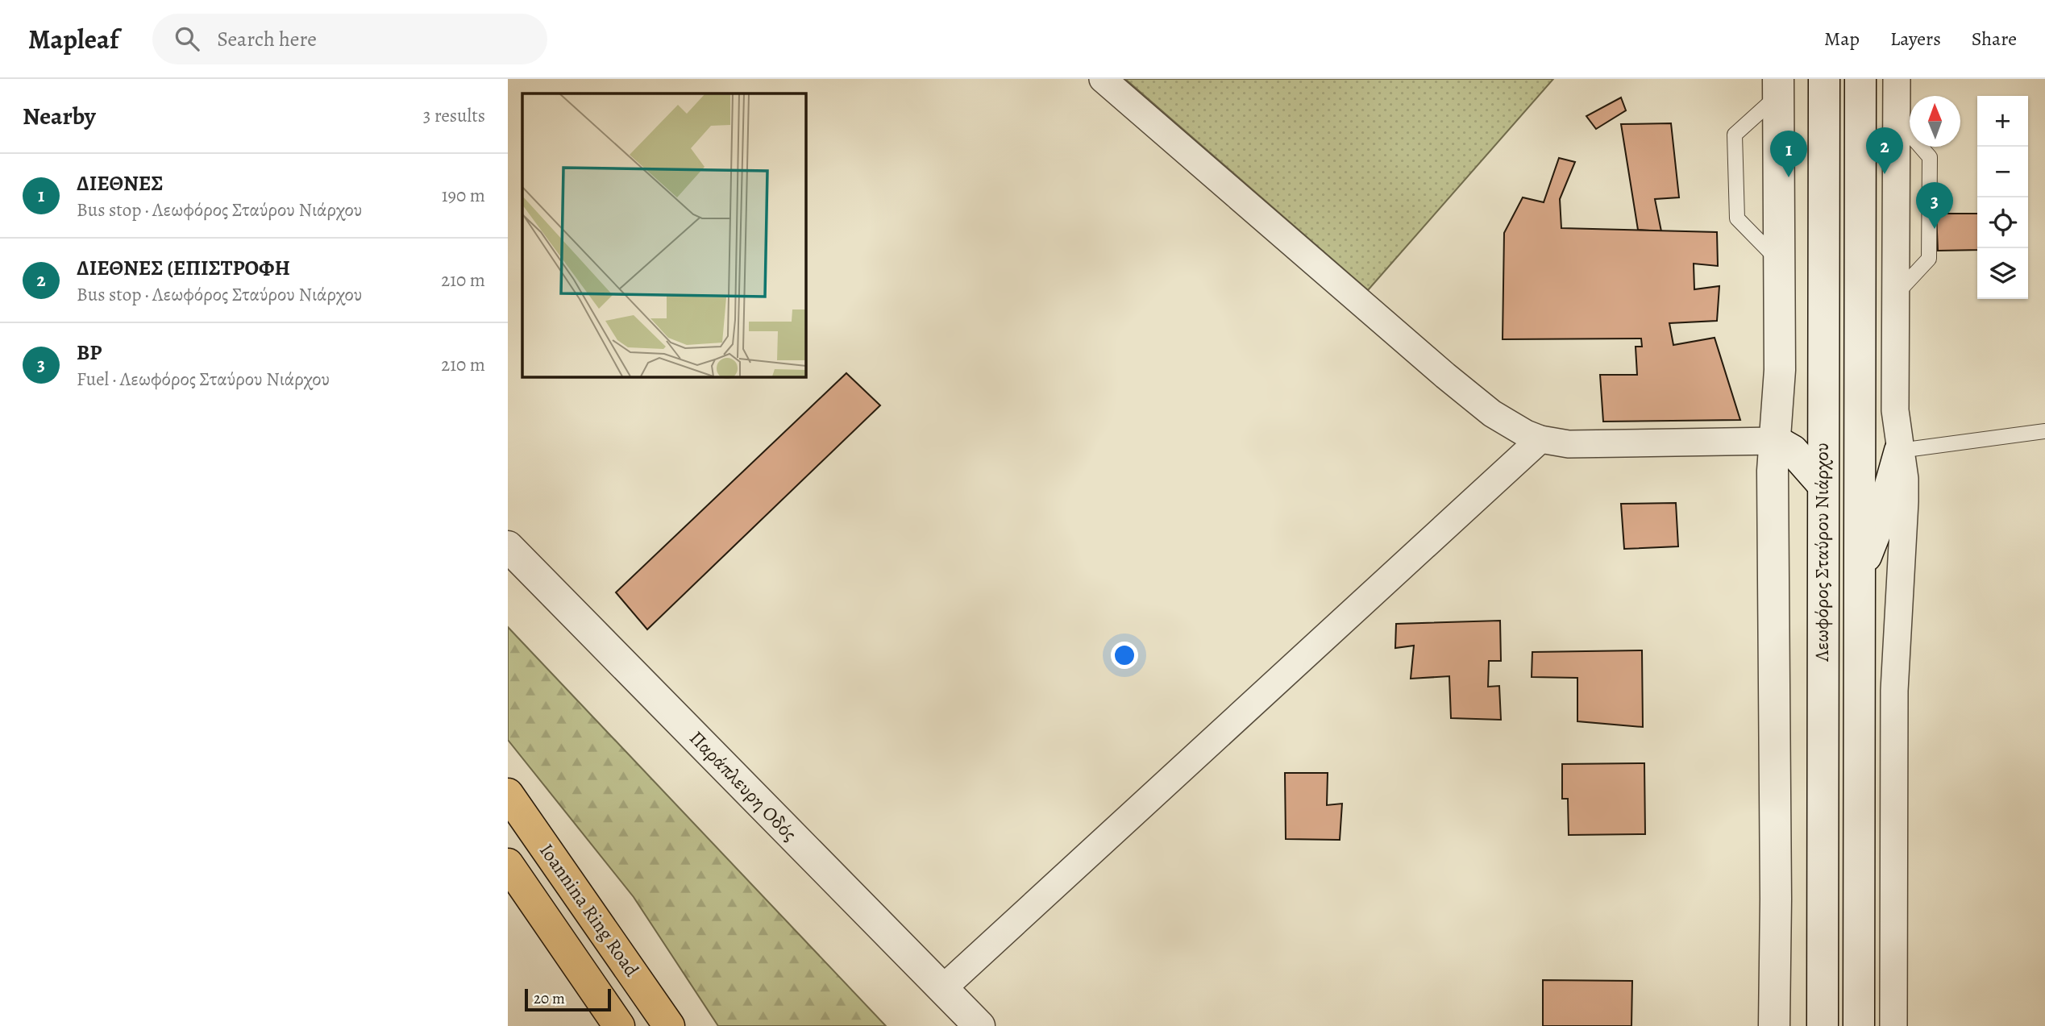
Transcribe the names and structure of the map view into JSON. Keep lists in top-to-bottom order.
{
  "streets": {
    "highway": ["Ioannina Ring Road"],
    "main road": ["Λεωφόρος Σταύρου Νιάρχου", "Παράπλευρη Οδός"]
  },
  "scale_bar": "20 m",
  "north": "top",
  "page": {
    "header": "Mapleaf",
    "search": "Search here",
    "nav": ["Map", "Layers", "Share"],
    "heading": ["Nearby", "3 results"],
    "map_buttons": ["+", "−"],
    "pins": ["2", "1", "3"],
    "list": [
      {
        "mark": "1",
        "name": "ΔΙΕΘΝΕΣ",
        "note": "Bus stop · Λεωφόρος Σταύρου Νιάρχου",
        "value": "190 m"
      },
      {
        "mark": "2",
        "name": "ΔΙΕΘΝΕΣ (ΕΠΙΣΤΡΟΦΗ",
        "note": "Bus stop · Λεωφόρος Σταύρου Νιάρχου",
        "value": "210 m"
      },
      {
        "mark": "3",
        "name": "BP",
        "note": "Fuel · Λεωφόρος Σταύρου Νιάρχου",
        "value": "210 m"
      }
    ],
    "scale": "20 m"
  }
}
